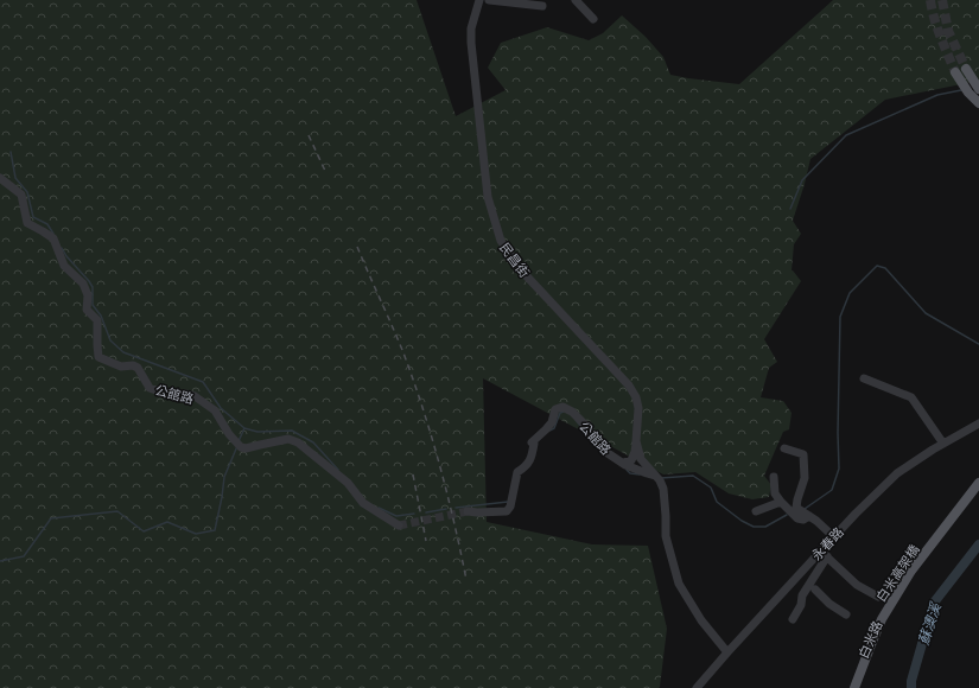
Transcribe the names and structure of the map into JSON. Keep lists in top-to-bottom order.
{
  "streets": {
    "main road": ["白米高架橋"],
    "street": [
      "民昌街",
      "公館路",
      "永春路",
      "白米路"
    ]
  },
  "crossings": [
    ["民昌街", "公館路"],
    ["白米高架橋", "白米路"]
  ],
  "water": ["蘇澳溪"]
}
